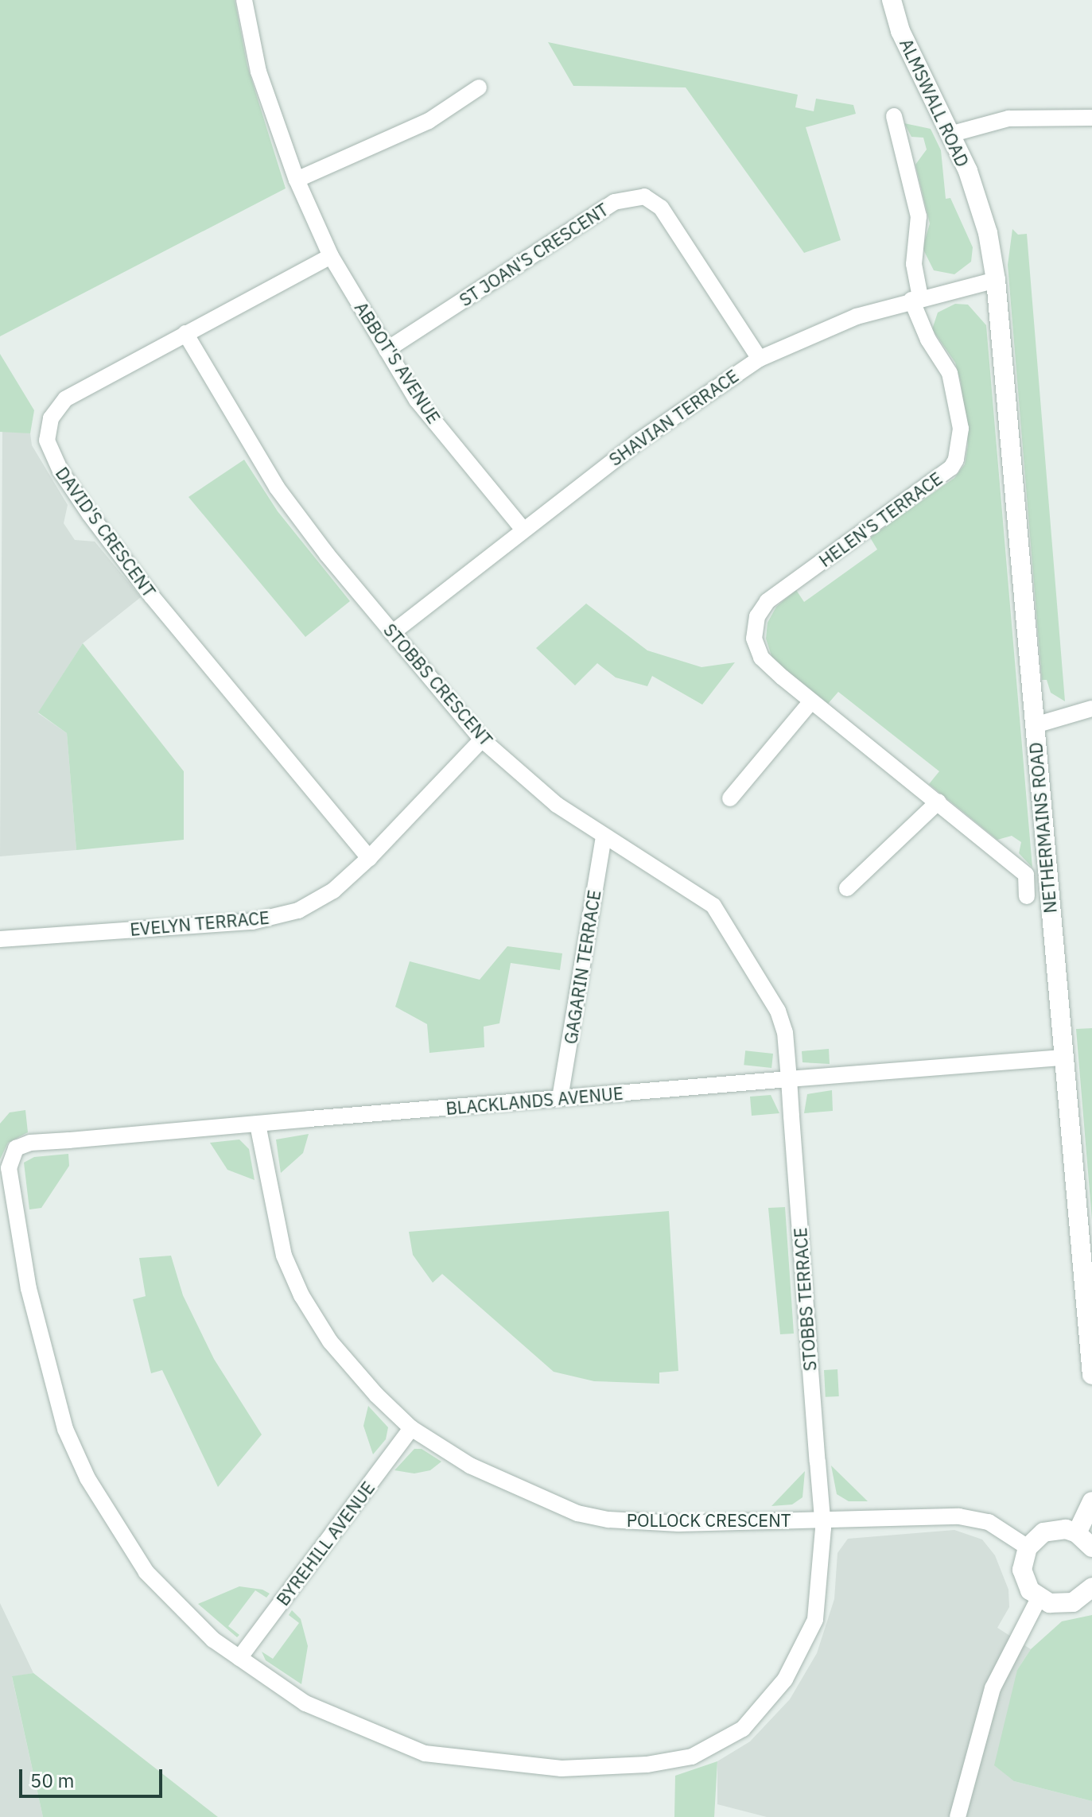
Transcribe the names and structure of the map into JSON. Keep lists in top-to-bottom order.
{
  "streets": {
    "main road": ["ALMSWALL ROAD", "NETHERMAINS ROAD"],
    "street": [
      "ST JOAN'S CRESCENT",
      "ABBOT'S AVENUE",
      "SHAVIAN TERRACE",
      "HELEN'S TERRACE",
      "DAVID'S CRESCENT",
      "STOBBS CRESCENT",
      "EVELYN TERRACE",
      "GAGARIN TERRACE",
      "BLACKLANDS AVENUE",
      "STOBBS TERRACE",
      "POLLOCK CRESCENT",
      "BYREHILL AVENUE"
    ]
  },
  "crossings": [
    ["ALMSWALL ROAD", "SHAVIAN TERRACE"],
    ["ALMSWALL ROAD", "NETHERMAINS ROAD"],
    ["ST JOAN'S CRESCENT", "ABBOT'S AVENUE"],
    ["ST JOAN'S CRESCENT", "SHAVIAN TERRACE"],
    ["ABBOT'S AVENUE", "SHAVIAN TERRACE"],
    ["ABBOT'S AVENUE", "DAVID'S CRESCENT"],
    ["SHAVIAN TERRACE", "HELEN'S TERRACE"],
    ["SHAVIAN TERRACE", "STOBBS CRESCENT"],
    ["SHAVIAN TERRACE", "NETHERMAINS ROAD"],
    ["DAVID'S CRESCENT", "STOBBS CRESCENT"],
    ["DAVID'S CRESCENT", "EVELYN TERRACE"],
    ["STOBBS CRESCENT", "EVELYN TERRACE"],
    ["STOBBS CRESCENT", "GAGARIN TERRACE"],
    ["STOBBS CRESCENT", "BLACKLANDS AVENUE"],
    ["STOBBS CRESCENT", "STOBBS TERRACE"],
    ["NETHERMAINS ROAD", "BLACKLANDS AVENUE"],
    ["GAGARIN TERRACE", "BLACKLANDS AVENUE"],
    ["BLACKLANDS AVENUE", "STOBBS TERRACE"],
    ["BLACKLANDS AVENUE", "POLLOCK CRESCENT"],
    ["STOBBS TERRACE", "POLLOCK CRESCENT"],
    ["STOBBS TERRACE", "BYREHILL AVENUE"],
    ["POLLOCK CRESCENT", "BYREHILL AVENUE"]
  ],
  "scale_bar": "50 m"
}
